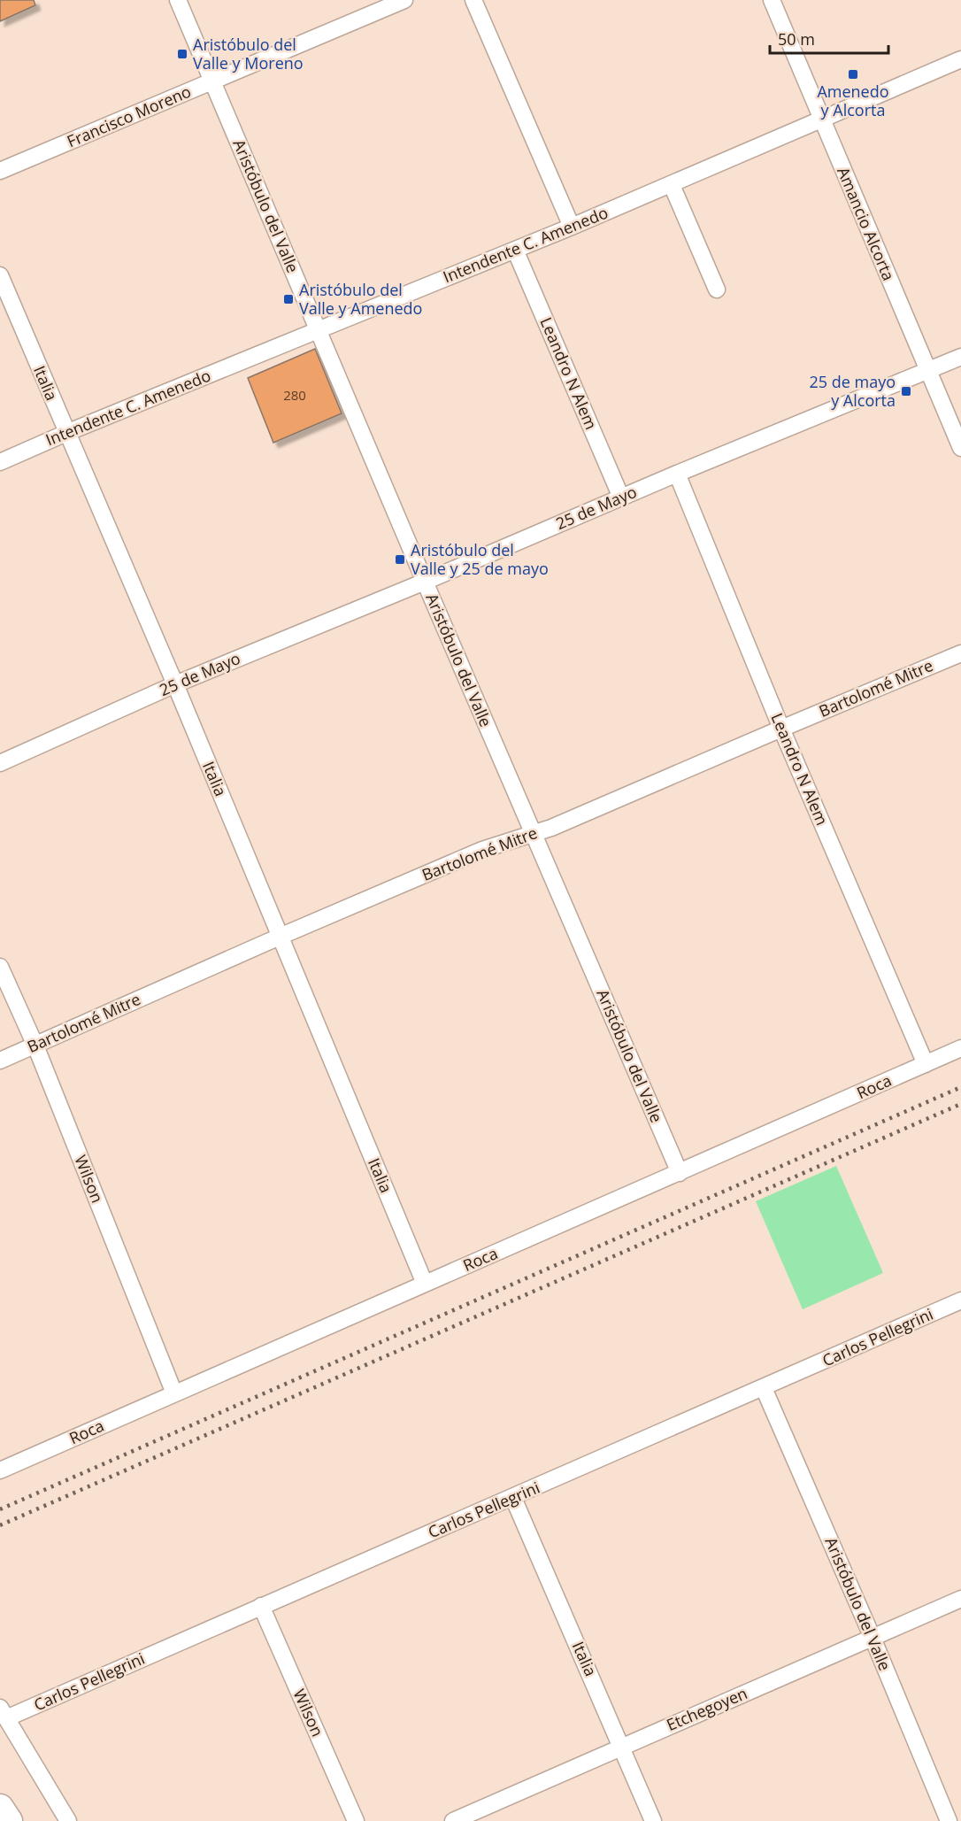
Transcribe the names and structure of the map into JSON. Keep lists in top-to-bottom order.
{
  "streets": {
    "street": [
      "Francisco Moreno",
      "Aristóbulo del Valle",
      "Amancio Alcorta",
      "Intendente C. Amenedo",
      "Leandro N Alem",
      "Italia",
      "25 de Mayo",
      "Bartolomé Mitre",
      "Roca",
      "Wilson",
      "Carlos Pellegrini",
      "Etchegoyen"
    ]
  },
  "crossings": [
    ["Francisco Moreno", "Aristóbulo del Valle"],
    ["Aristóbulo del Valle", "Intendente C. Amenedo"],
    ["Aristóbulo del Valle", "25 de Mayo"],
    ["Aristóbulo del Valle", "Bartolomé Mitre"],
    ["Aristóbulo del Valle", "Roca"],
    ["Aristóbulo del Valle", "Carlos Pellegrini"],
    ["Aristóbulo del Valle", "Etchegoyen"],
    ["Amancio Alcorta", "Intendente C. Amenedo"],
    ["Amancio Alcorta", "25 de Mayo"],
    ["Intendente C. Amenedo", "Leandro N Alem"],
    ["Intendente C. Amenedo", "Italia"],
    ["Leandro N Alem", "25 de Mayo"],
    ["Leandro N Alem", "Bartolomé Mitre"],
    ["Leandro N Alem", "Roca"],
    ["Italia", "25 de Mayo"],
    ["Italia", "Bartolomé Mitre"],
    ["Italia", "Roca"],
    ["Italia", "Carlos Pellegrini"],
    ["Italia", "Etchegoyen"],
    ["Bartolomé Mitre", "Wilson"],
    ["Roca", "Wilson"],
    ["Wilson", "Carlos Pellegrini"]
  ],
  "places": {
    "transit": [
      "Aristóbulo del Valle y Moreno",
      "Amenedo y Alcorta",
      "Aristóbulo del Valle y Amenedo",
      "25 de mayo y Alcorta",
      "Aristóbulo del Valle y 25 de mayo"
    ]
  },
  "house_numbers": ["280"],
  "scale_bar": "50 m"
}
